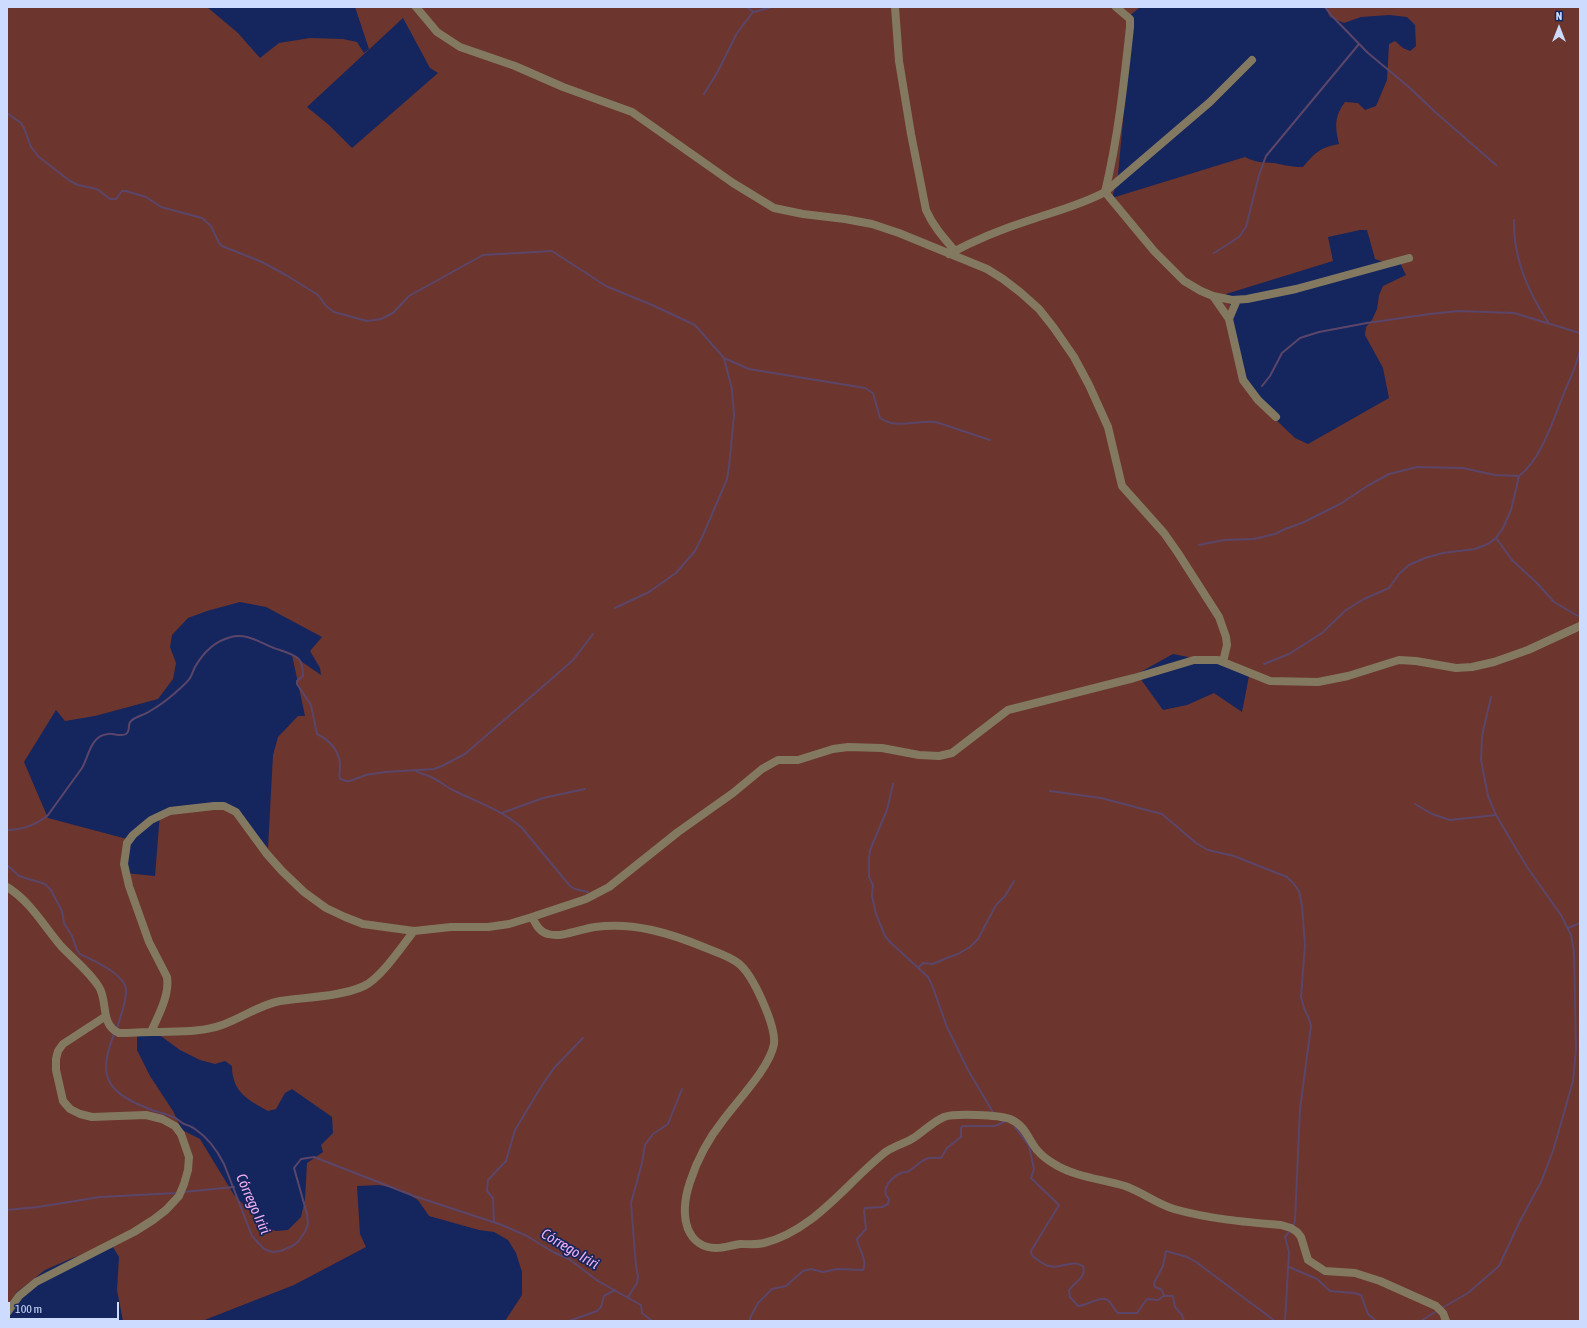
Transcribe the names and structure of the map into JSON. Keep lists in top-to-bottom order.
{
  "water": ["Córrego Iriri"],
  "scale_bar": "100 m",
  "north": "top"
}
